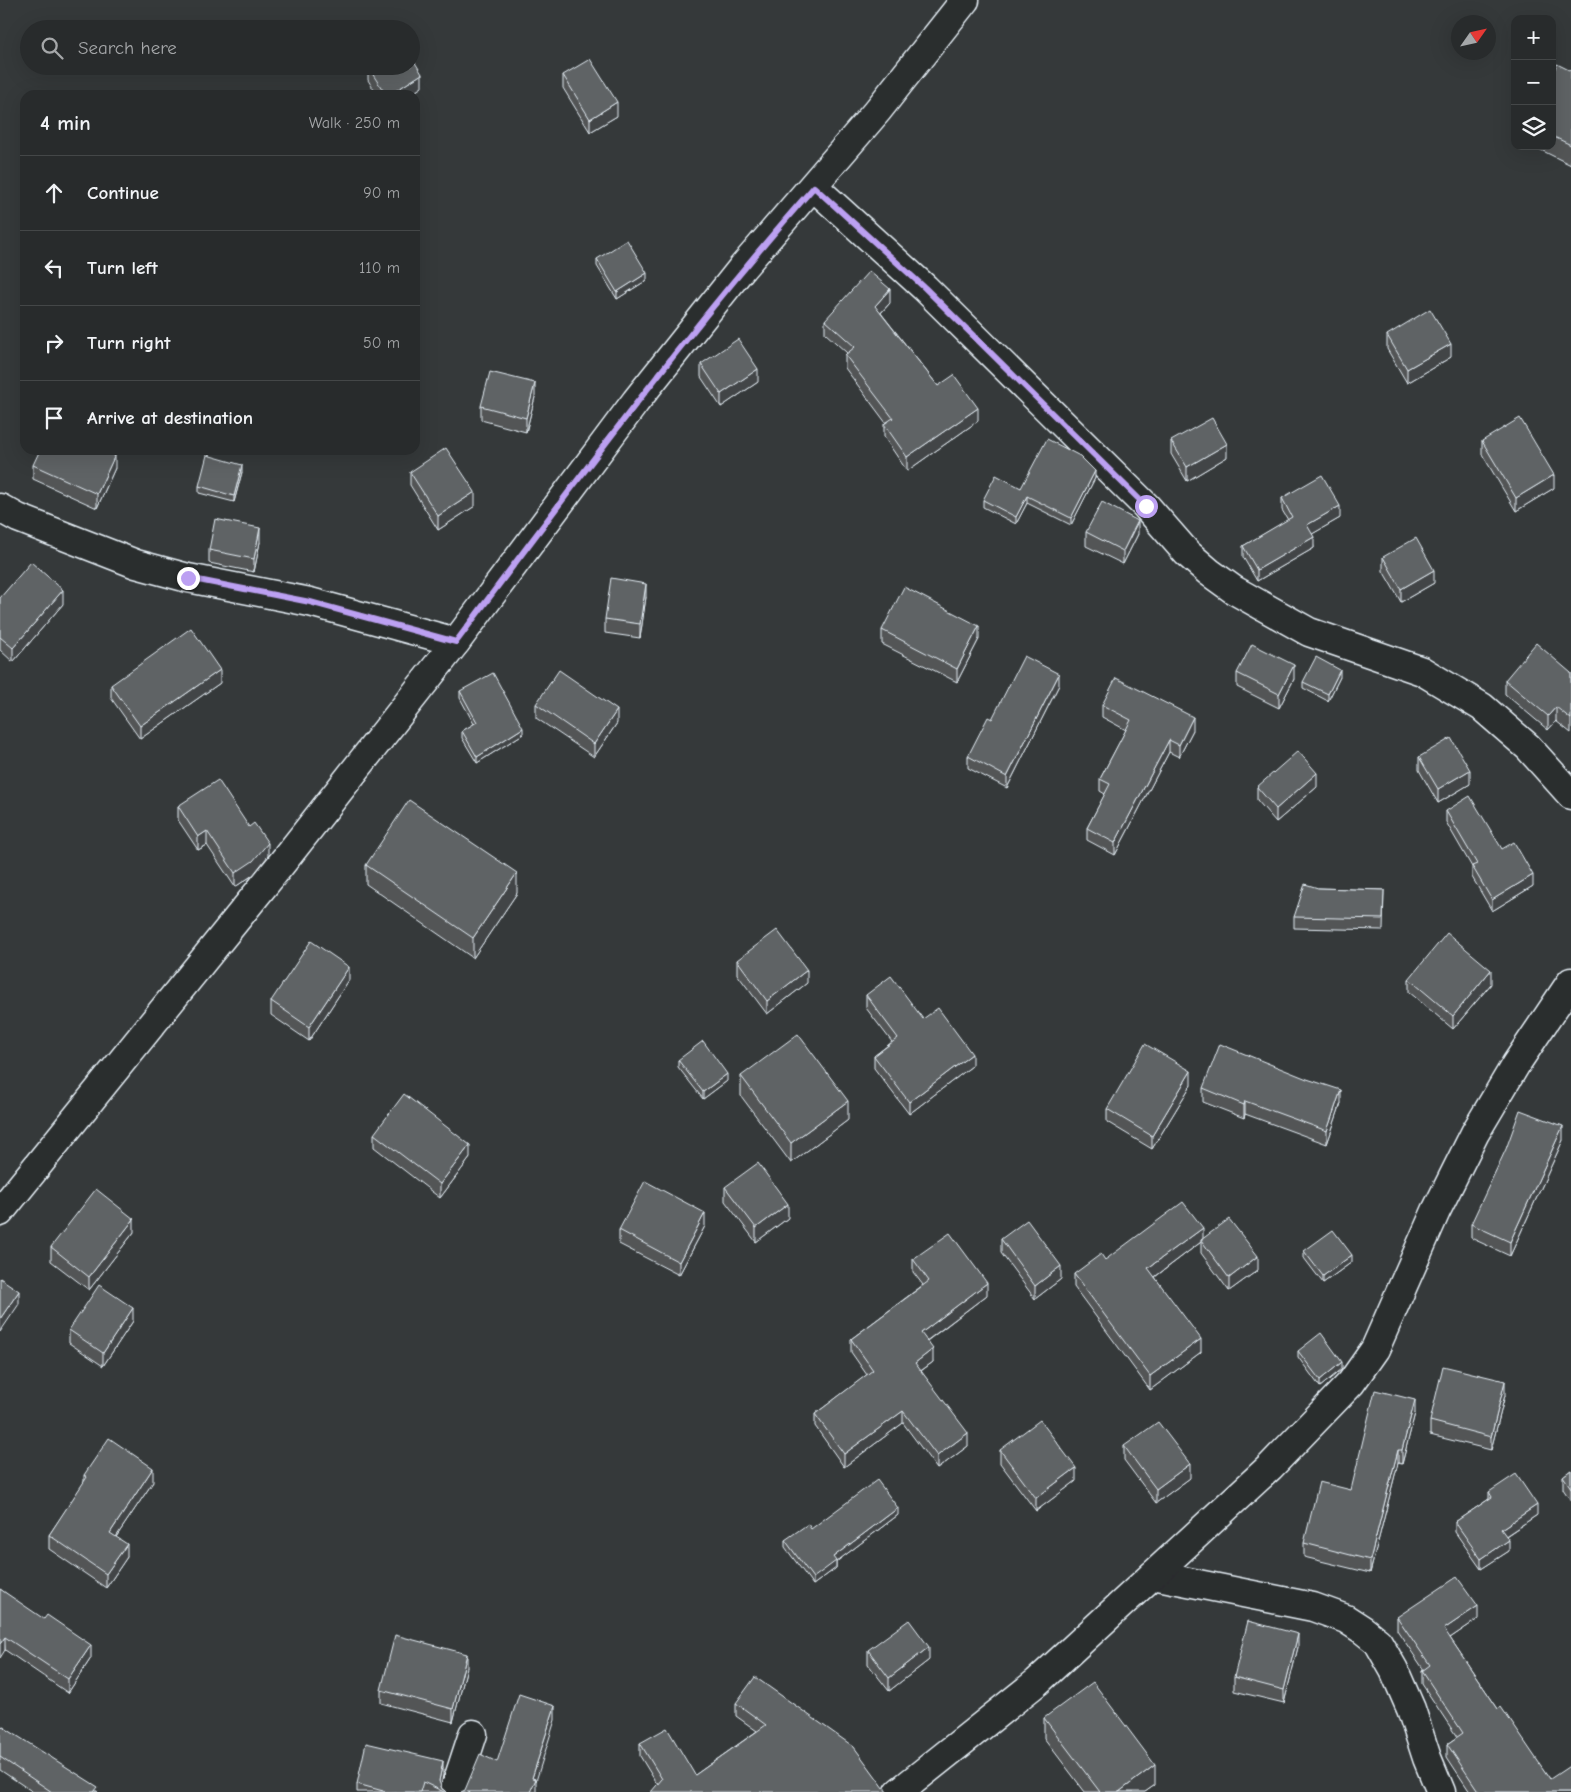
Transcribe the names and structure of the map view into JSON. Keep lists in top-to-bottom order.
{
  "north": "top right",
  "page": {
    "map_buttons": ["+", "−"],
    "search": "Search here",
    "heading": ["4 min", "Walk · 250 m"],
    "list": [
      ["Continue", "90 m"],
      ["Turn left", "110 m"],
      ["Turn right", "50 m"],
      "Arrive at destination"
    ]
  }
}
